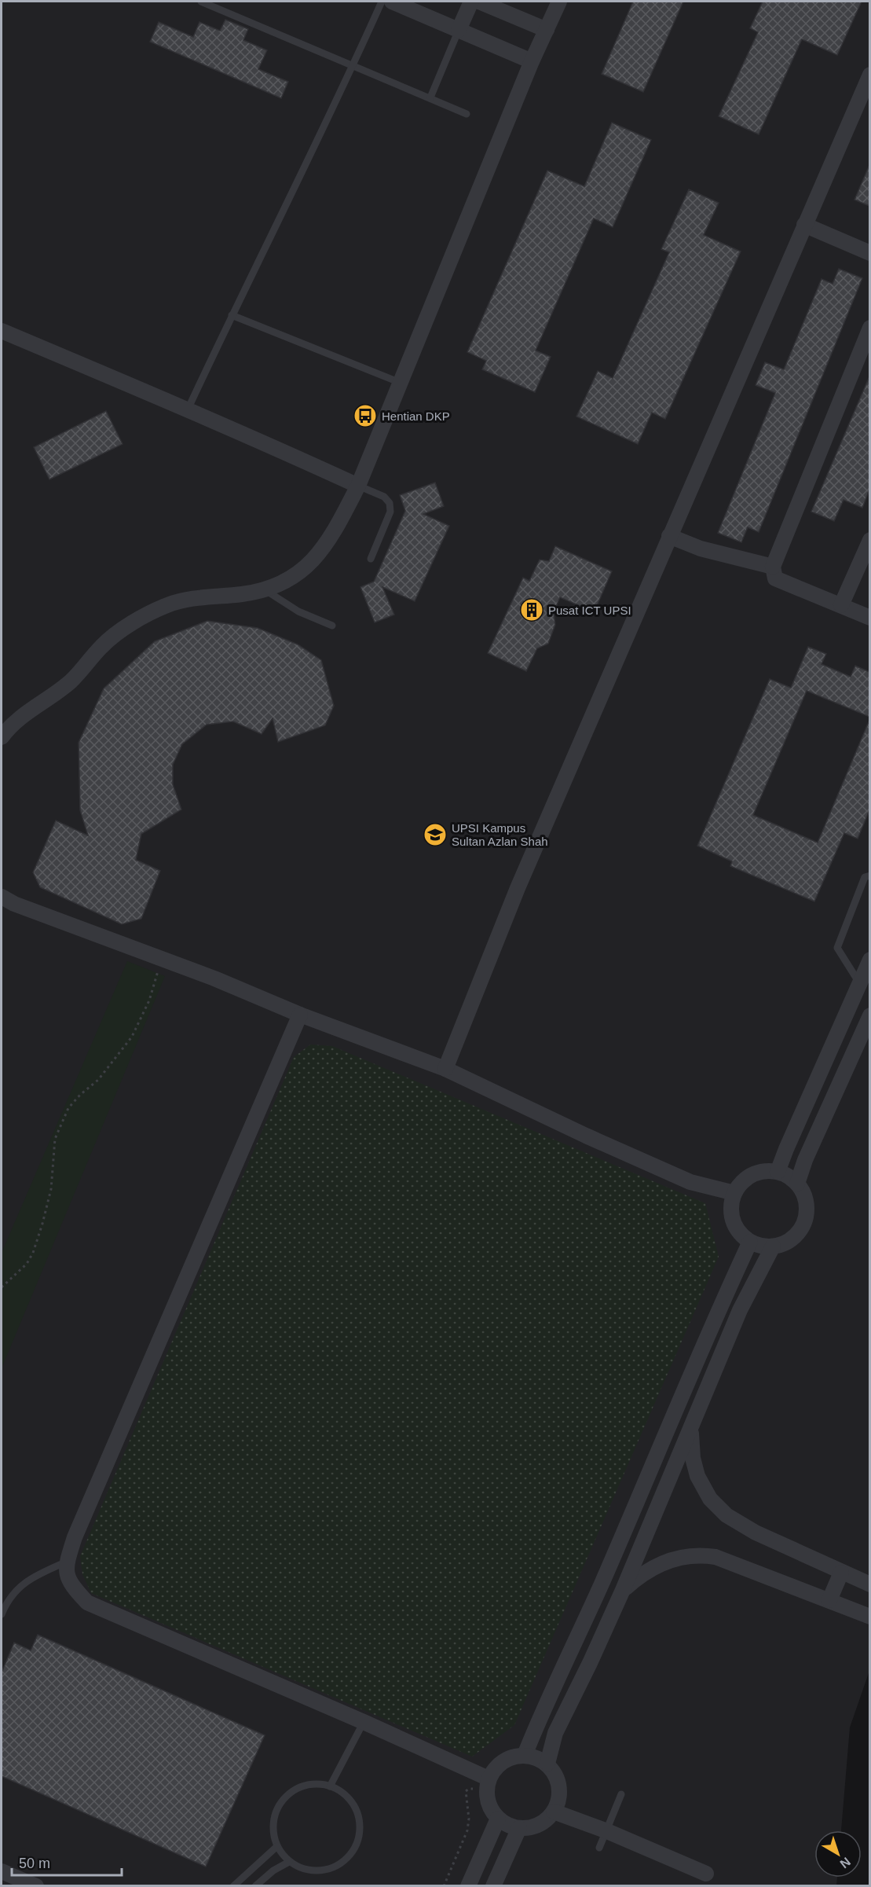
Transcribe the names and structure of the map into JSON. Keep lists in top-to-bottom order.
{
  "places": {
    "bus stop": ["Hentian DKP"],
    "building": ["Pusat ICT UPSI"],
    "school or university": ["UPSI Kampus Sultan Azlan Shah"]
  },
  "scale_bar": "50 m",
  "north": "bottom right"
}
